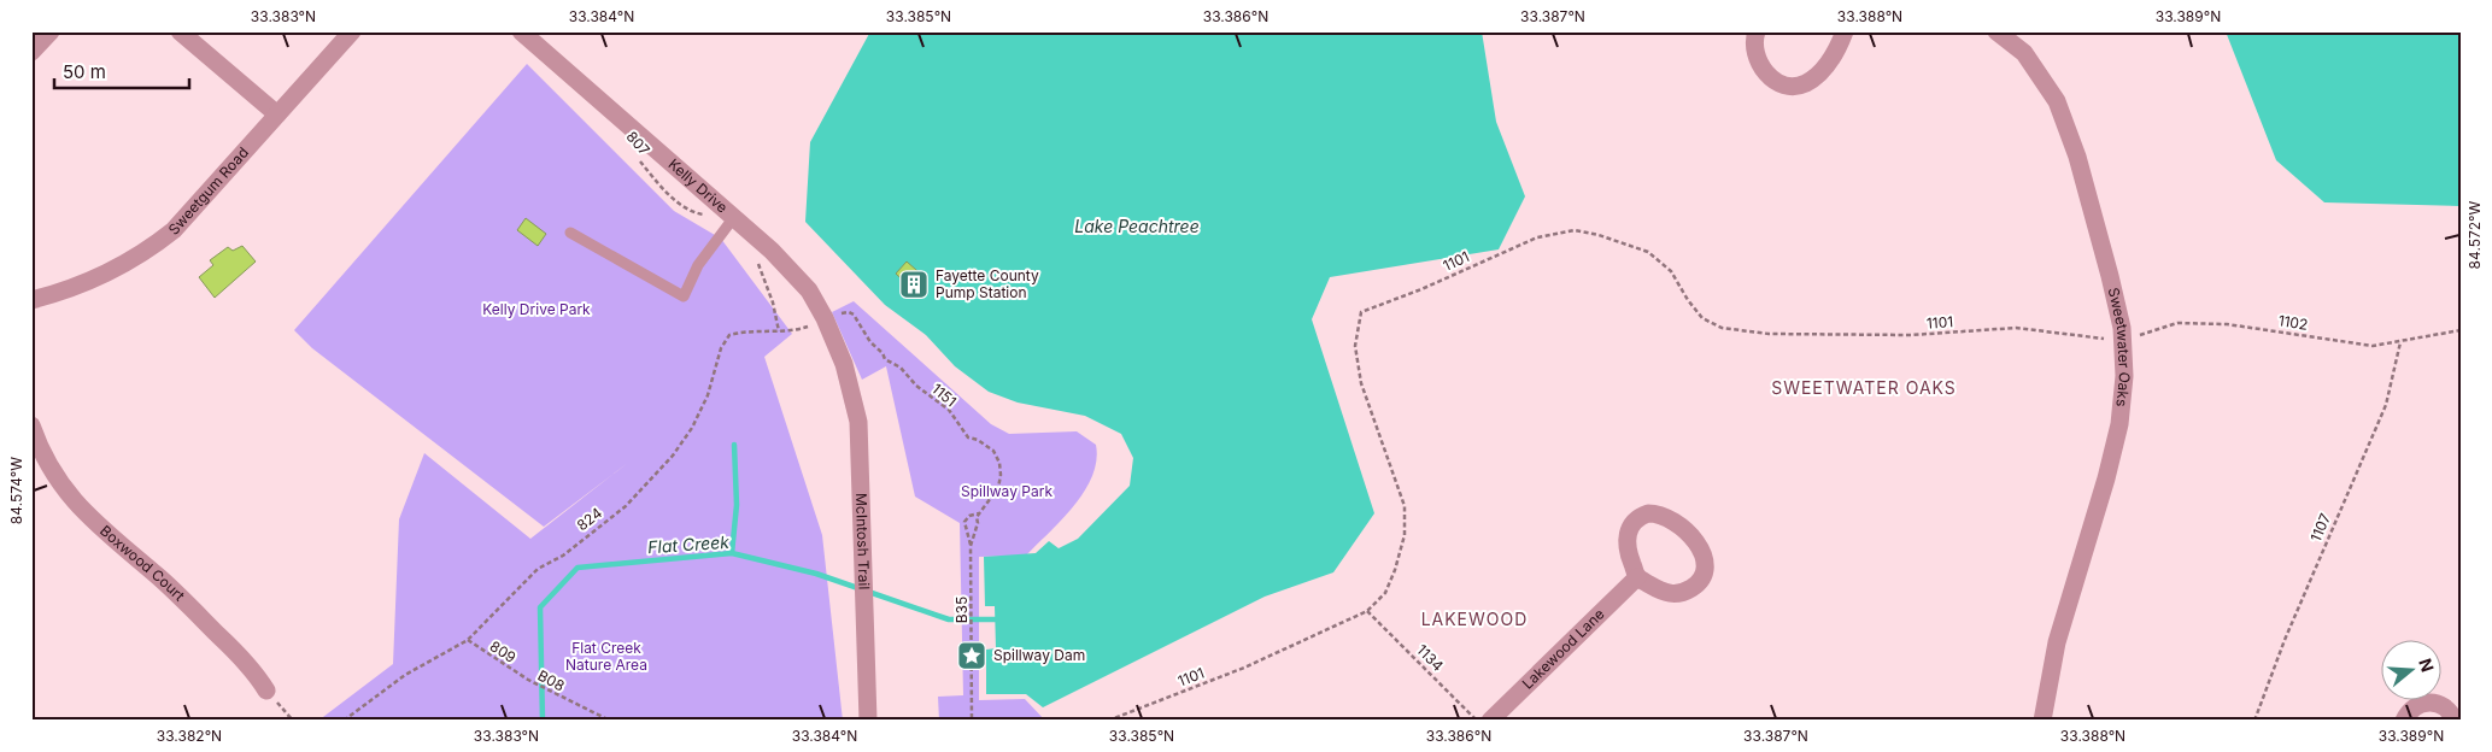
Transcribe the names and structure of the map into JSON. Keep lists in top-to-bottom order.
{
  "streets": {
    "street": [
      "Kelly Drive",
      "Sweetgum Road",
      "Sweetwater Oaks",
      "McIntosh Trail",
      "Boxwood Court",
      "Lakewood Lane"
    ],
    "path": [
      "807",
      "1101",
      "1102",
      "1151",
      "824",
      "1107",
      "B35",
      "809",
      "1134",
      "B08"
    ]
  },
  "crossings": [
    ["807", "Kelly Drive"],
    ["Kelly Drive", "McIntosh Trail"],
    ["1101", "1102"],
    ["1101", "Sweetwater Oaks"],
    ["1101", "1134"],
    ["1102", "Sweetwater Oaks"],
    ["1102", "1107"],
    ["1151", "B35"],
    ["824", "809"],
    ["809", "B08"]
  ],
  "districts": ["SWEETWATER OAKS", "LAKEWOOD"],
  "water": ["Lake Peachtree", "Flat Creek"],
  "parks": ["Kelly Drive Park", "Spillway Park", "Flat Creek Nature Area"],
  "places": {
    "building": ["Fayette County Pump Station"],
    "place": ["Spillway Dam"]
  },
  "scale_bar": "50 m",
  "north": "right",
  "coordinates": [
    "33.383°N",
    "33.384°N",
    "33.385°N",
    "33.386°N",
    "33.387°N",
    "33.388°N",
    "33.389°N",
    "84.572°W",
    "84.574°W",
    "33.382°N"
  ]
}
